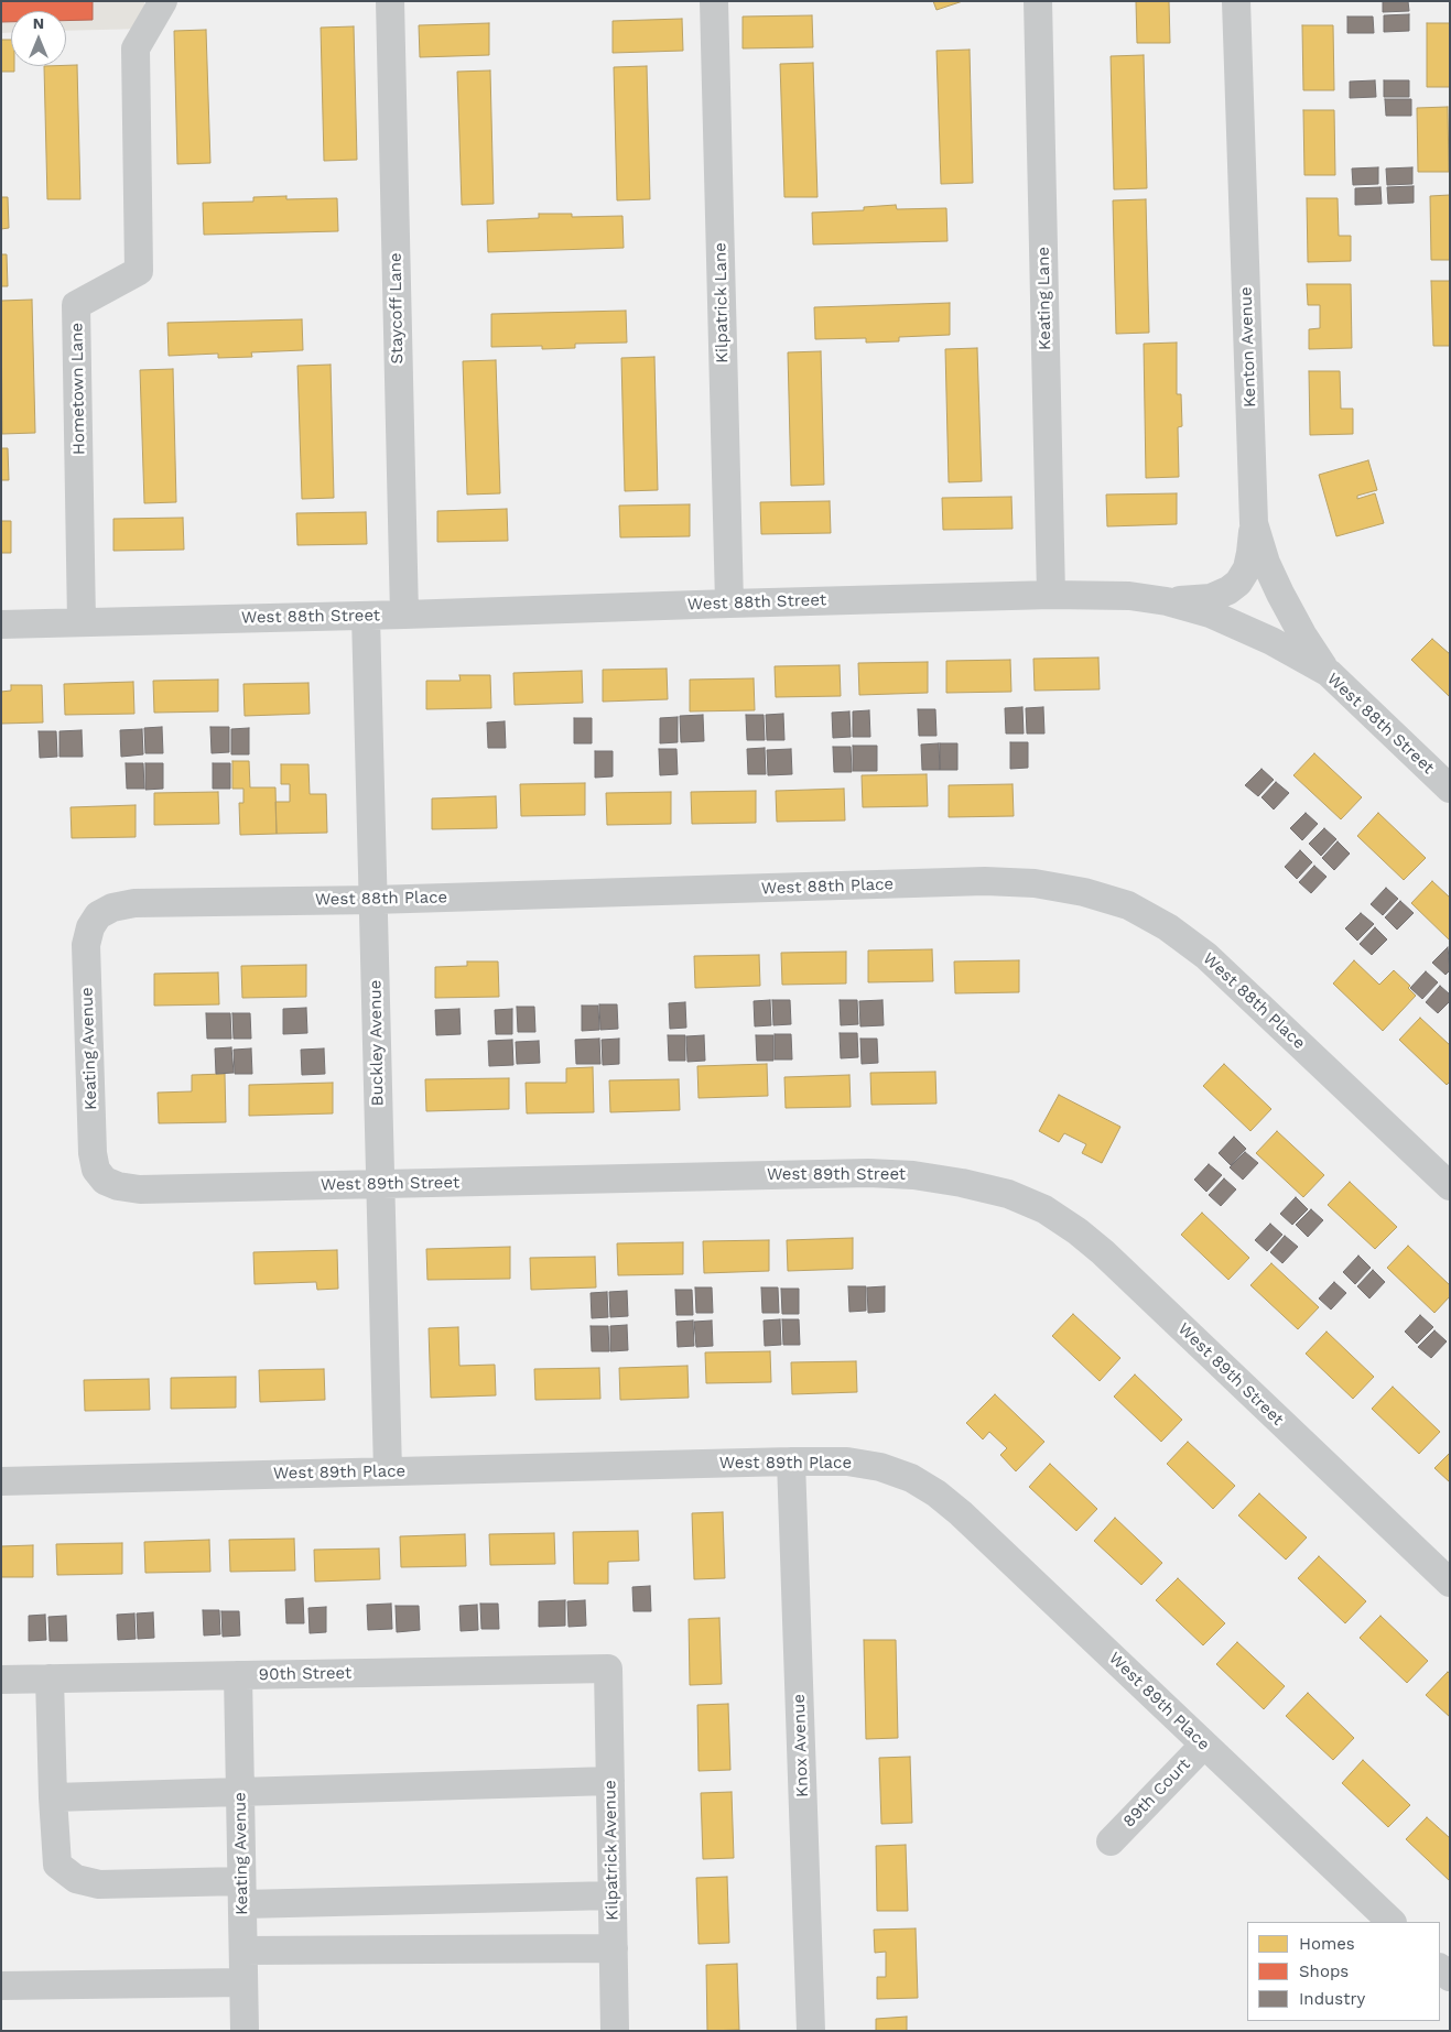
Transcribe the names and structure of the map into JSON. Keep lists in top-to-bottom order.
{
  "streets": {
    "street": [
      "Keating Lane",
      "Kilpatrick Lane",
      "Staycoff Lane",
      "Kenton Avenue",
      "Hometown Lane",
      "West 88th Street",
      "West 88th Place",
      "Buckley Avenue",
      "Keating Avenue",
      "West 89th Street",
      "West 89th Place",
      "90th Street",
      "Knox Avenue",
      "89th Court",
      "Kilpatrick Avenue"
    ]
  },
  "crossings": [
    ["Keating Lane", "West 88th Street"],
    ["Kilpatrick Lane", "West 88th Street"],
    ["Staycoff Lane", "West 88th Street"],
    ["Kenton Avenue", "West 88th Street"],
    ["Hometown Lane", "West 88th Street"],
    ["West 88th Street", "Buckley Avenue"],
    ["West 88th Place", "Buckley Avenue"],
    ["West 88th Place", "Keating Avenue"],
    ["Buckley Avenue", "West 89th Street"],
    ["Buckley Avenue", "West 89th Place"],
    ["Keating Avenue", "West 89th Street"],
    ["Keating Avenue", "90th Street"],
    ["West 89th Place", "Knox Avenue"],
    ["West 89th Place", "89th Court"],
    ["90th Street", "Kilpatrick Avenue"]
  ],
  "legend": ["Homes", "Shops", "Industry"],
  "north": "top"
}
